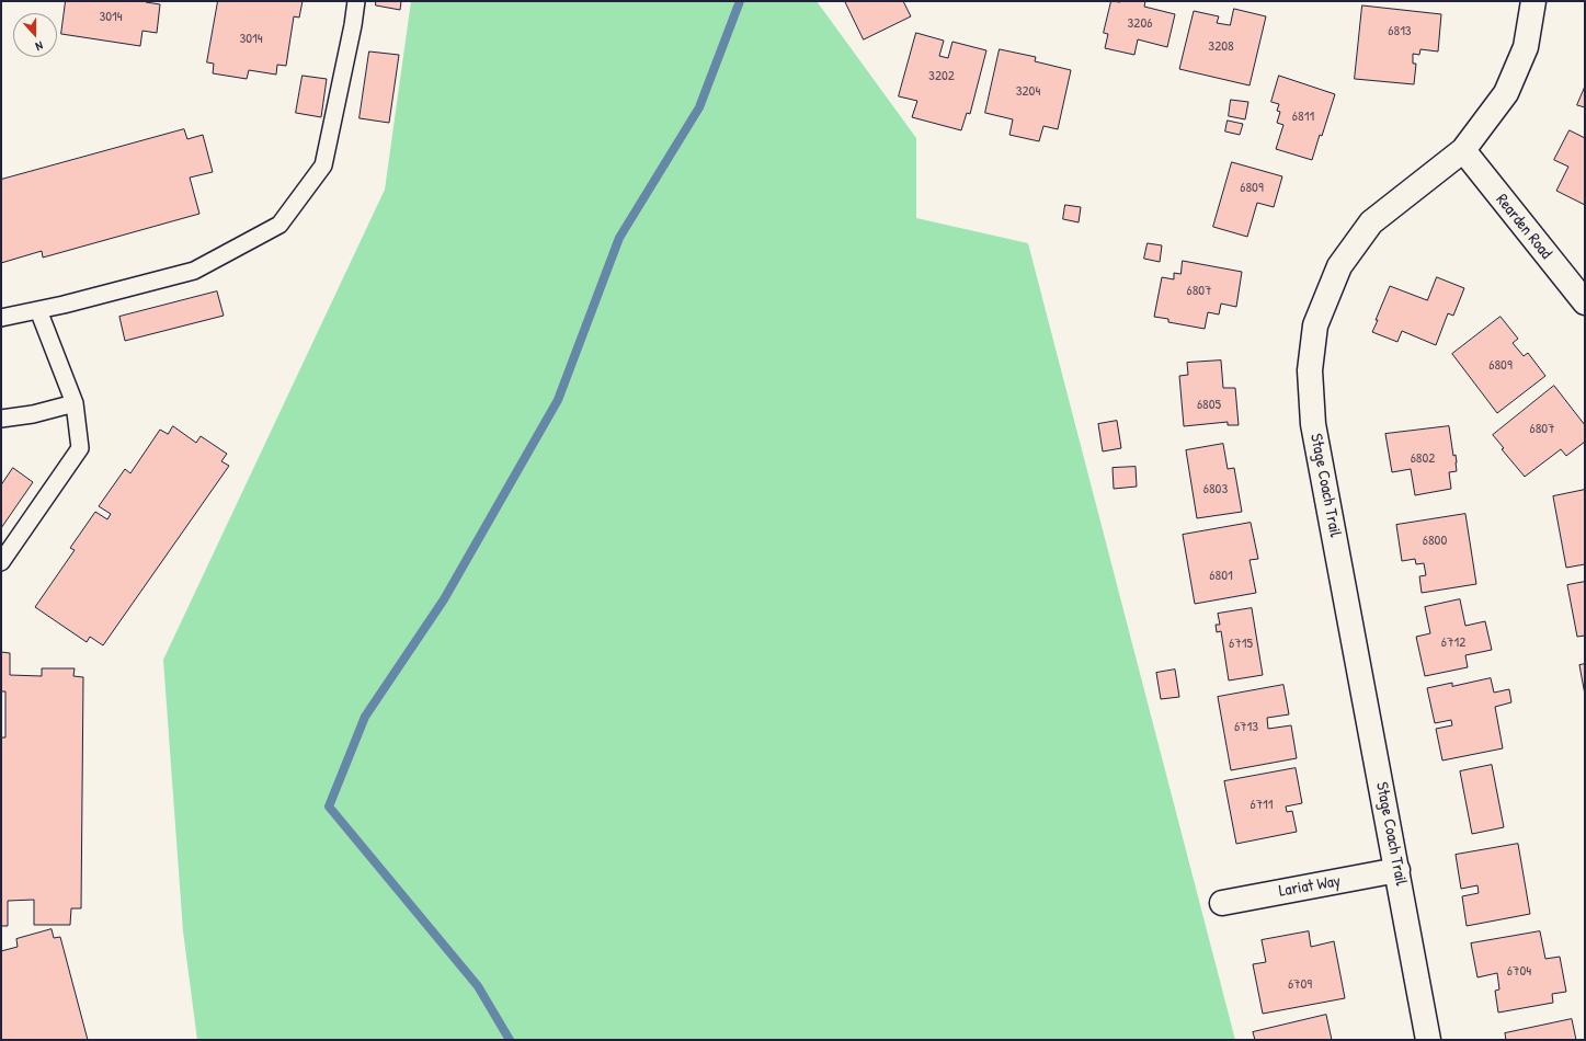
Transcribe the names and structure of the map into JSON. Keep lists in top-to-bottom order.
{
  "streets": {
    "street": ["Rearden Road", "Stage Coach Trail", "Lariat Way"]
  },
  "crossings": [
    ["Rearden Road", "Stage Coach Trail"],
    ["Stage Coach Trail", "Lariat Way"]
  ],
  "house_numbers": [
    "3014",
    "3206",
    "6813",
    "3014",
    "3208",
    "3202",
    "3204",
    "6811",
    "6809",
    "6807",
    "6809",
    "6805",
    "6807",
    "6802",
    "6803",
    "6800",
    "6801",
    "6712",
    "6715",
    "6713",
    "6711",
    "6704",
    "6709"
  ],
  "north": "bottom"
}
